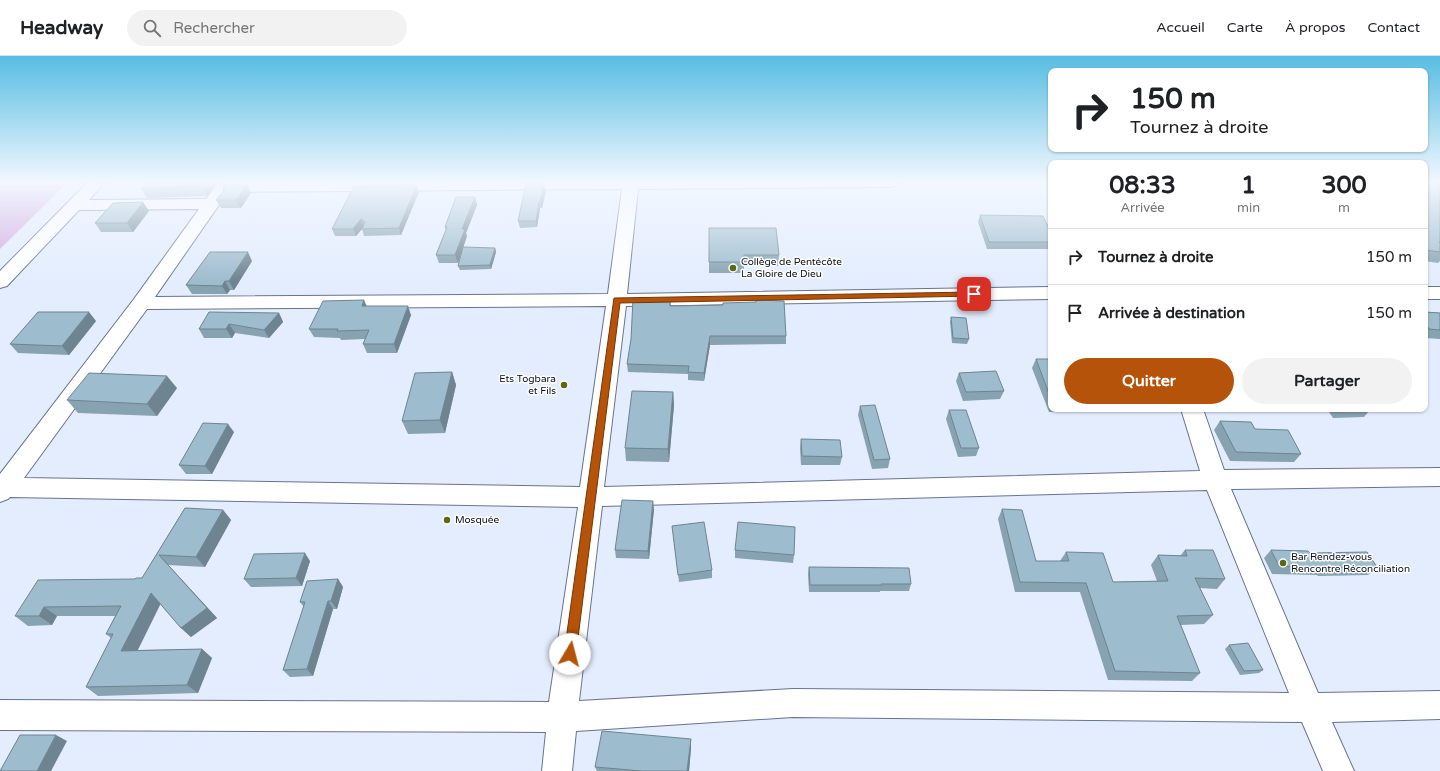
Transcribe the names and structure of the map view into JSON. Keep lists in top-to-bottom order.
{
  "places": [
    "Collège de Pentécôte La Gloire de Dieu",
    "Ets Togbara et Fils",
    "Mosquée",
    "Bar Rendez-vous Rencontre Réconciliation"
  ],
  "page": {
    "header": "Headway",
    "search": "Rechercher",
    "nav": [
      "Accueil",
      "Carte",
      "À propos",
      "Contact"
    ],
    "turn": ["150 m", "Tournez à droite"],
    "eta": [
      "08:33",
      "Arrivée",
      "1",
      "min",
      "300",
      "m"
    ],
    "list": [
      {
        "name": "Tournez à droite",
        "value": "150 m"
      },
      {
        "name": "Arrivée à destination",
        "value": "150 m"
      }
    ],
    "buttons": ["Quitter", "Partager"]
  }
}
